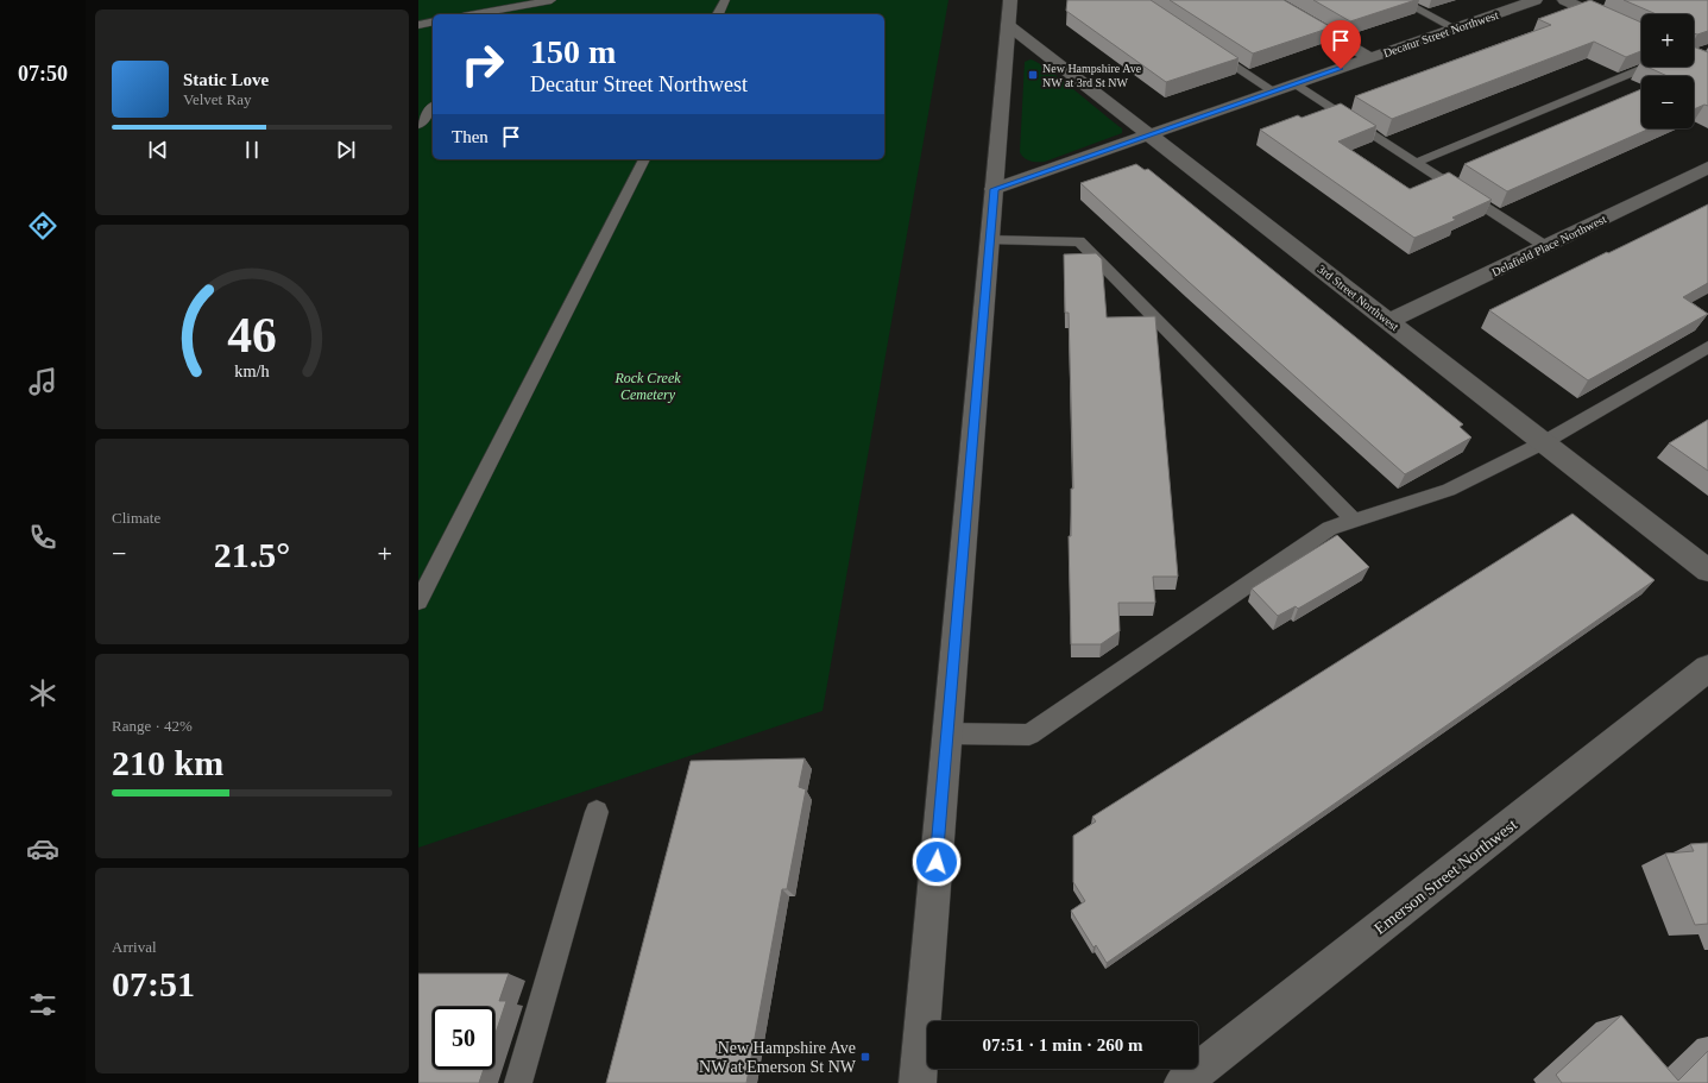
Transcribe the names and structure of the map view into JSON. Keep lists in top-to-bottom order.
{
  "streets": {
    "street": [
      "Decatur Street Northwest",
      "Delafield Place Northwest",
      "3rd Street Northwest",
      "Emerson Street Northwest"
    ]
  },
  "crossings": [
    ["Decatur Street Northwest", "3rd Street Northwest"],
    ["Delafield Place Northwest", "3rd Street Northwest"]
  ],
  "parks": ["Rock Creek Cemetery"],
  "places": {
    "transit": ["New Hampshire Ave NW at 3rd St NW", "New Hampshire Ave NW at Emerson St NW"]
  },
  "page": {
    "tabs": "07:50",
    "map_buttons": ["+", "−"],
    "turn": ["150 m", "Decatur Street Northwest"],
    "song": ["Static Love", "Velvet Ray"],
    "then": "Then",
    "tile": [
      "Climate",
      ["Range · 42%", "210 km"],
      ["Arrival", "07:51"]
    ],
    "heat": ["−", "21.5°", "+"],
    "limit": "50",
    "trip": "07:51 · 1 min · 260 m",
    "gauge": ["46", "km/h"]
  }
}
